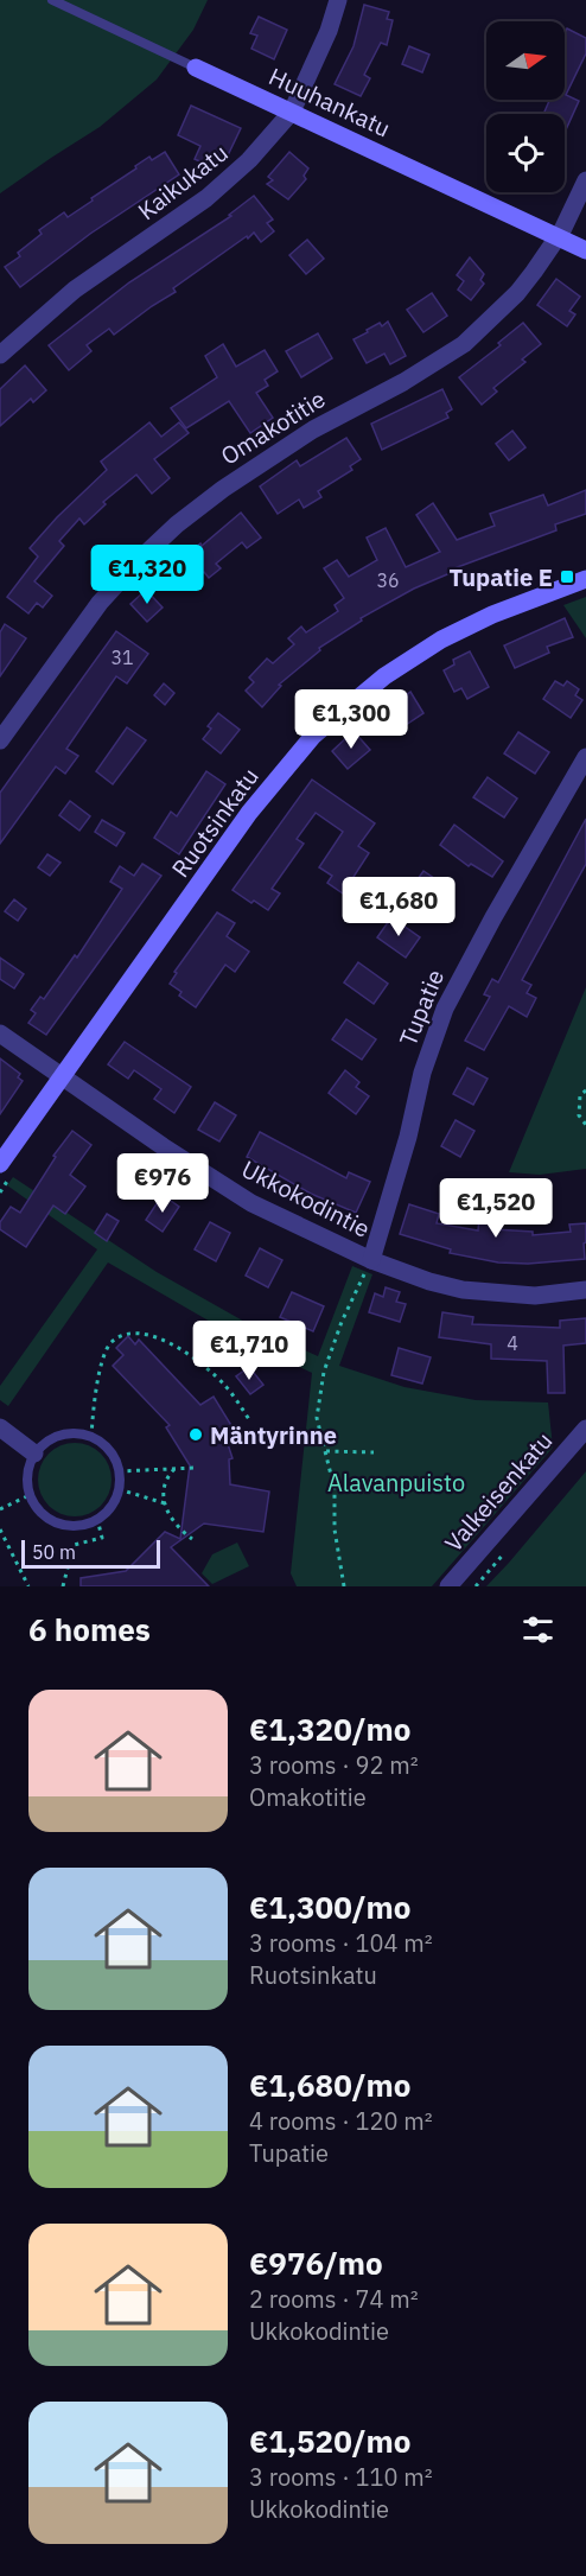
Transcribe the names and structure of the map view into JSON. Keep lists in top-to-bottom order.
{
  "streets": {
    "street": [
      "Huuhankatu",
      "Kaikukatu",
      "Omakotitie",
      "Ruotsinkatu",
      "Tupatie",
      "Ukkokodintie",
      "Valkeisenkatu"
    ]
  },
  "crossings": [
    ["Huuhankatu", "Kaikukatu"],
    ["Huuhankatu", "Omakotitie"],
    ["Ruotsinkatu", "Ukkokodintie"],
    ["Tupatie", "Ukkokodintie"]
  ],
  "parks": ["Alavanpuisto"],
  "places": {
    "transit": ["Tupatie E"],
    "other": ["Mäntyrinne"]
  },
  "house_numbers": ["36", "31", "4"],
  "scale_bar": "50 m",
  "north": "right",
  "page": {
    "price": [
      "€1,320",
      "€1,300",
      "€1,680",
      "€976",
      "€1,520",
      "€1,710"
    ],
    "scale": "50 m",
    "heading": "6 homes",
    "list": [
      {
        "name": "€1,320/mo",
        "note": "3 rooms · 92 m² · Omakotitie"
      },
      {
        "name": "€1,300/mo",
        "note": "3 rooms · 104 m² · Ruotsinkatu"
      },
      {
        "name": "€1,680/mo",
        "note": "4 rooms · 120 m² · Tupatie"
      },
      {
        "name": "€976/mo",
        "note": "2 rooms · 74 m² · Ukkokodintie"
      },
      {
        "name": "€1,520/mo",
        "note": "3 rooms · 110 m² · Ukkokodintie"
      }
    ]
  }
}
